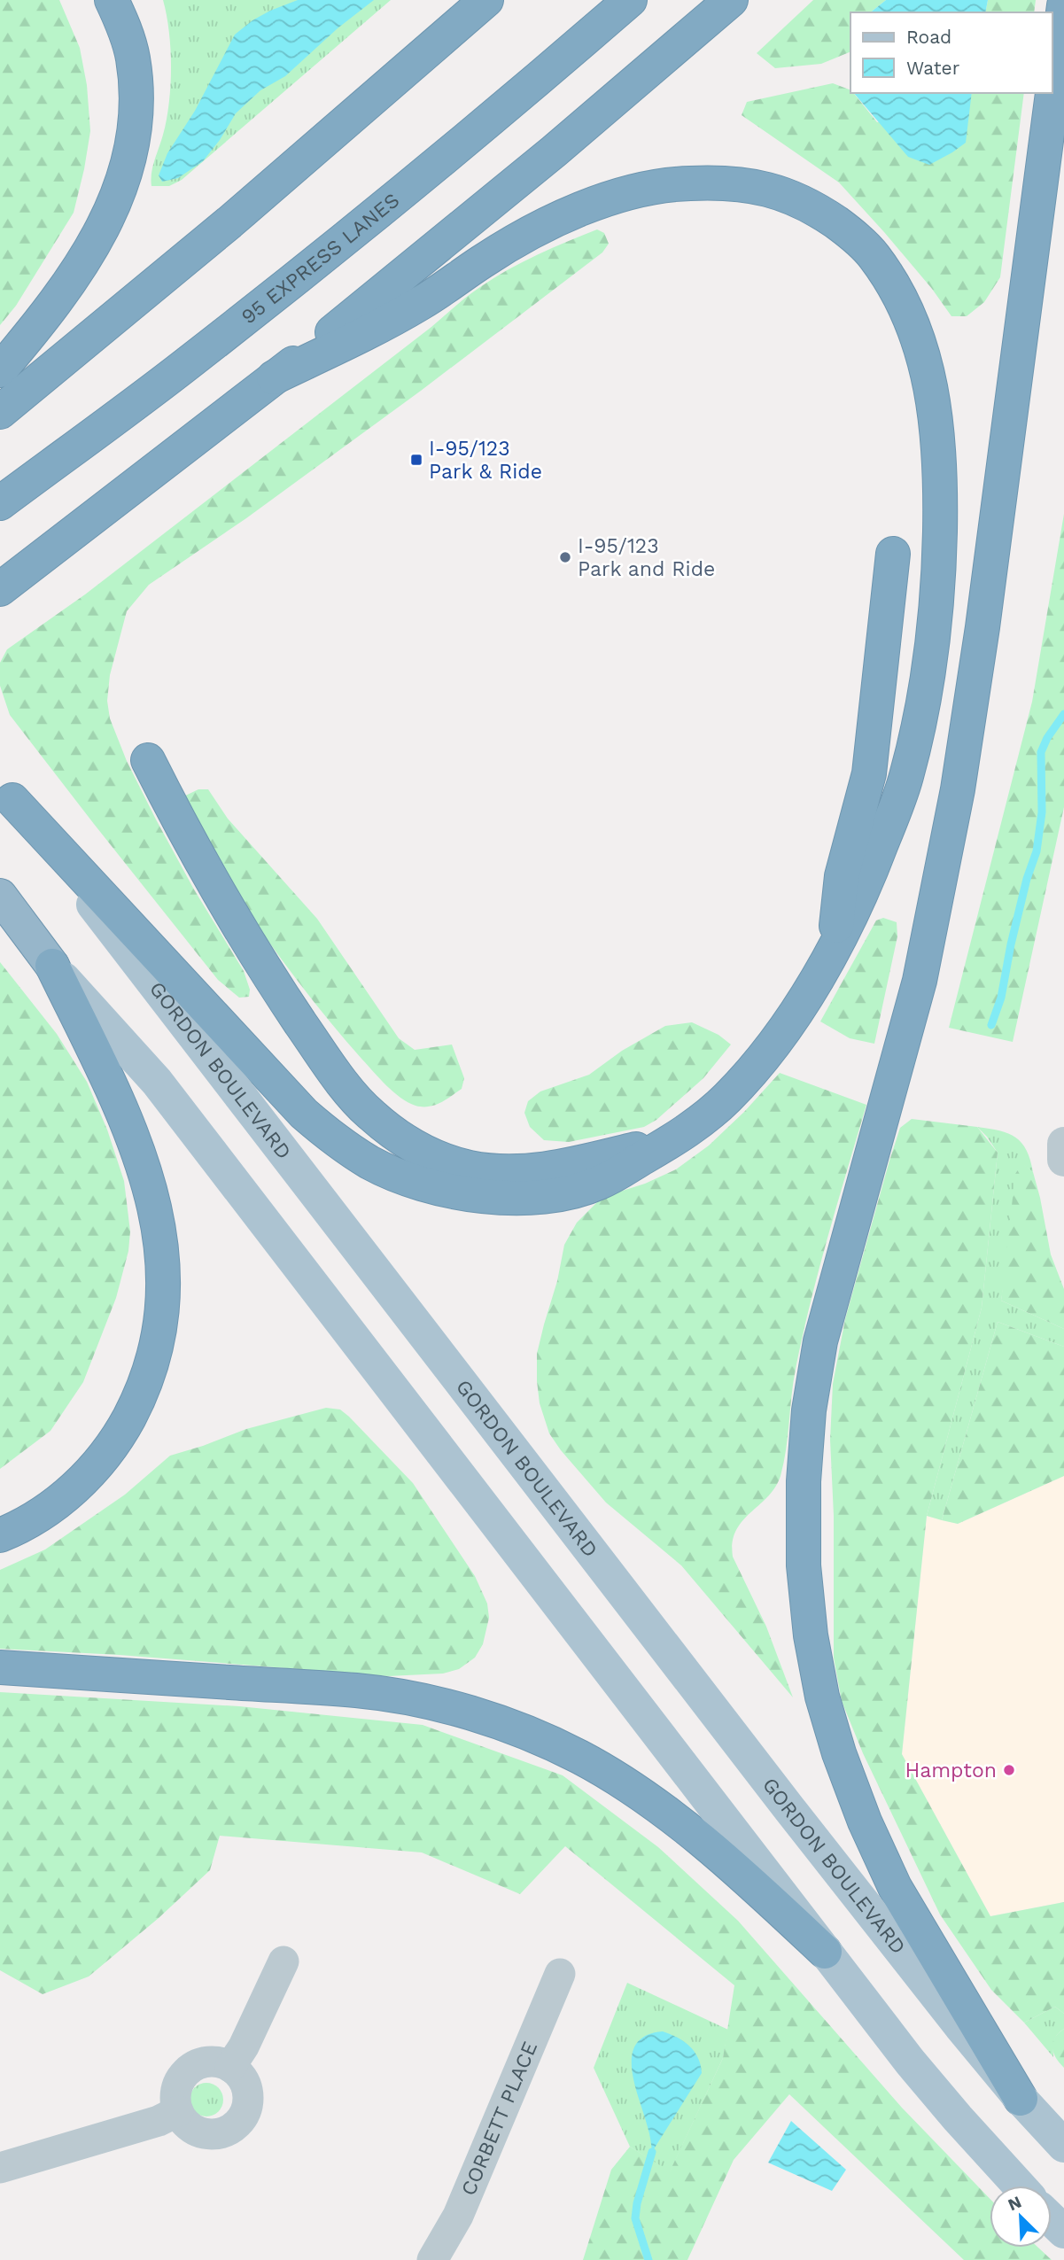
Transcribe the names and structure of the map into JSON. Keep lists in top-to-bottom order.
{
  "streets": {
    "highway": ["95 EXPRESS LANES"],
    "main road": ["GORDON BOULEVARD"],
    "street": ["CORBETT PLACE"]
  },
  "places": {
    "transit": ["I-95/123 Park & Ride"],
    "other": ["I-95/123 Park and Ride", "Hampton"]
  },
  "legend": ["Road", "Water"],
  "north": "top left"
}
